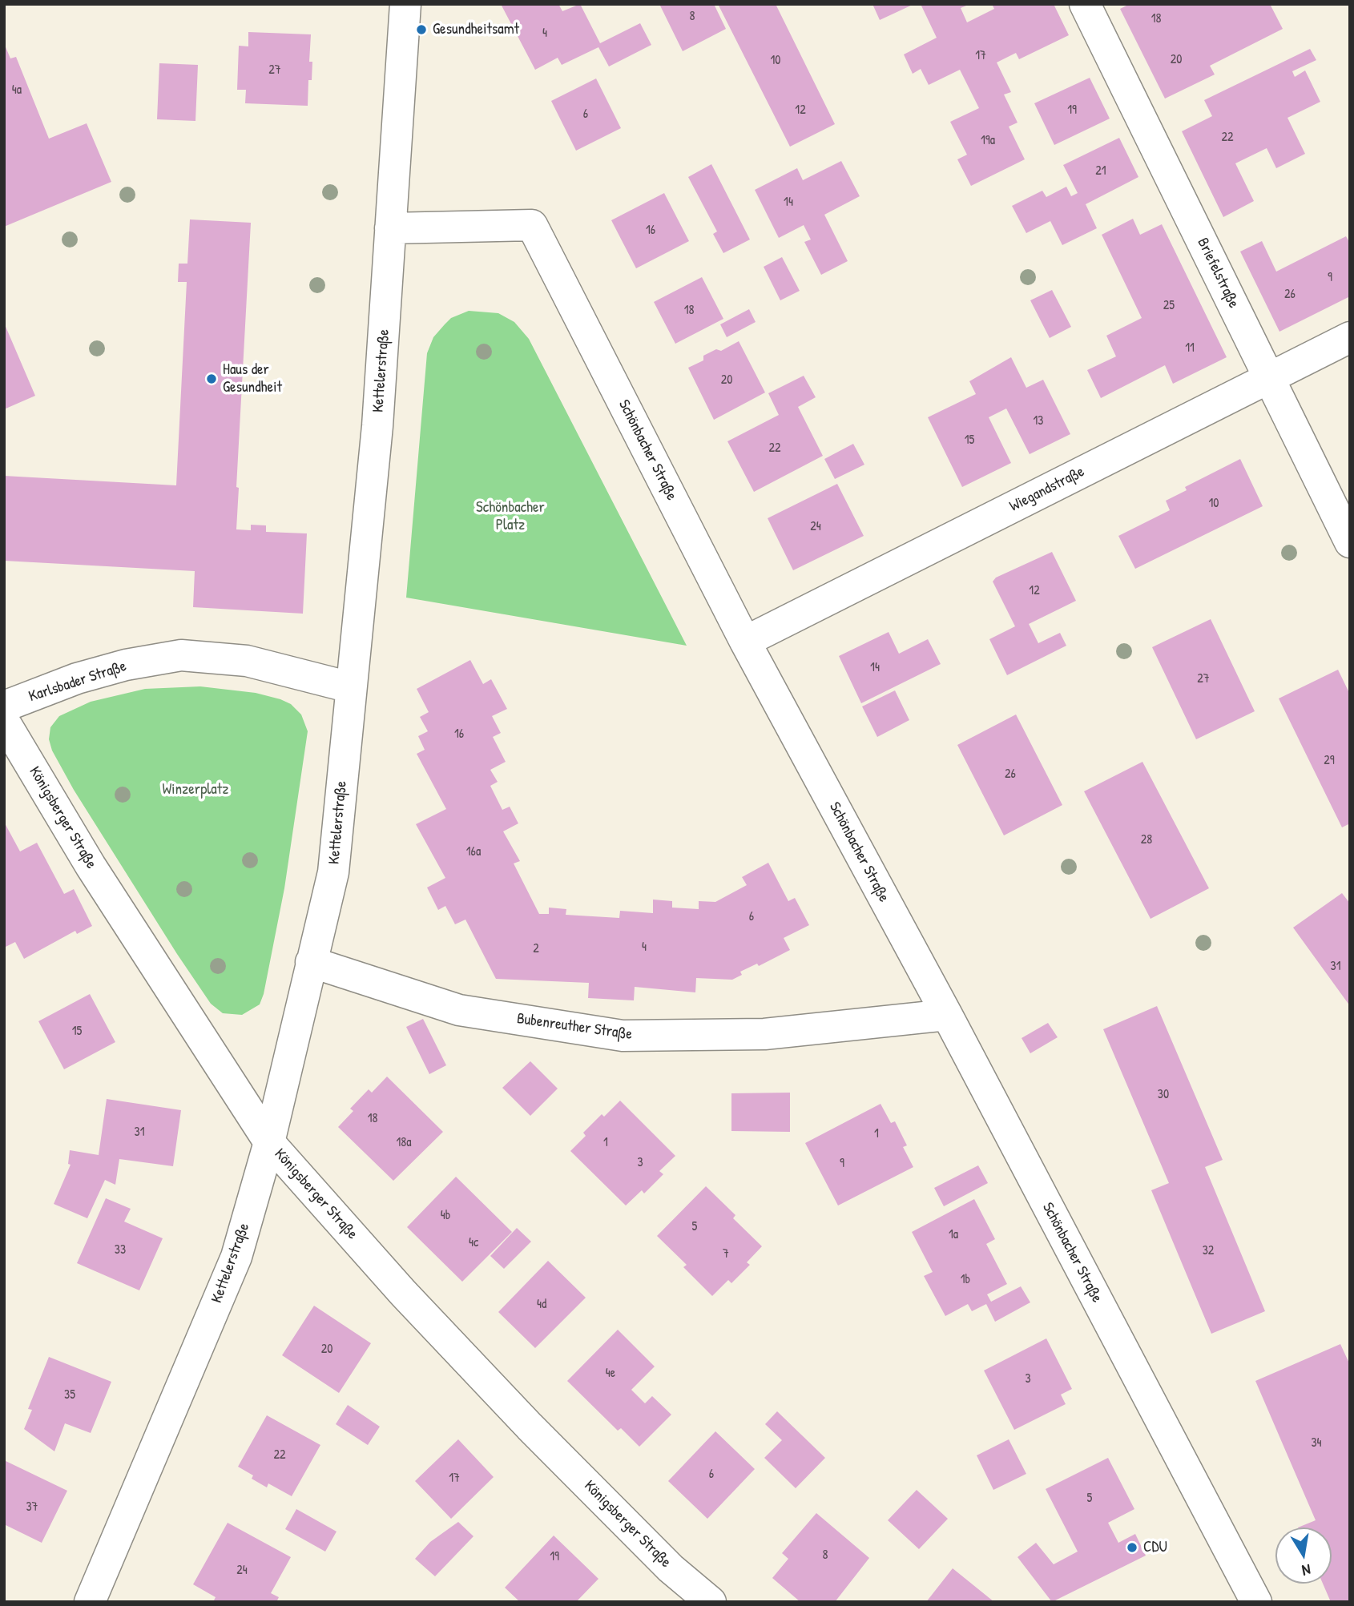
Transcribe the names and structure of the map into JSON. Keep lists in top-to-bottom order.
{
  "streets": {
    "street": [
      "Briefelstraße",
      "Kettelerstraße",
      "Schönbacher Straße",
      "Wiegandstraße",
      "Karlsbader Straße",
      "Königsberger Straße",
      "Bubenreuther Straße"
    ]
  },
  "crossings": [
    ["Briefelstraße", "Wiegandstraße"],
    ["Kettelerstraße", "Schönbacher Straße"],
    ["Kettelerstraße", "Karlsbader Straße"],
    ["Kettelerstraße", "Königsberger Straße"],
    ["Kettelerstraße", "Bubenreuther Straße"],
    ["Schönbacher Straße", "Wiegandstraße"],
    ["Schönbacher Straße", "Bubenreuther Straße"]
  ],
  "parks": ["Schönbacher Platz", "Winzerplatz"],
  "places": ["Gesundheitsamt", "Haus der Gesundheit", "CDU"],
  "house_numbers": [
    "8",
    "18",
    "4",
    "17",
    "20",
    "10",
    "27",
    "4a",
    "12",
    "19",
    "6",
    "22",
    "19a",
    "21",
    "14",
    "16",
    "9",
    "26",
    "25",
    "18",
    "11",
    "20",
    "13",
    "15",
    "22",
    "10",
    "24",
    "12",
    "14",
    "27",
    "16",
    "29",
    "26",
    "28",
    "16a",
    "6",
    "4",
    "2",
    "31",
    "15",
    "30",
    "18",
    "31",
    "1",
    "18a",
    "1",
    "3",
    "9",
    "4b",
    "5",
    "1a",
    "4c",
    "33",
    "32",
    "7",
    "1b",
    "4d",
    "20",
    "4e",
    "3",
    "35",
    "34",
    "22",
    "6",
    "17",
    "5",
    "37",
    "8",
    "19",
    "24"
  ],
  "north": "bottom"
}
